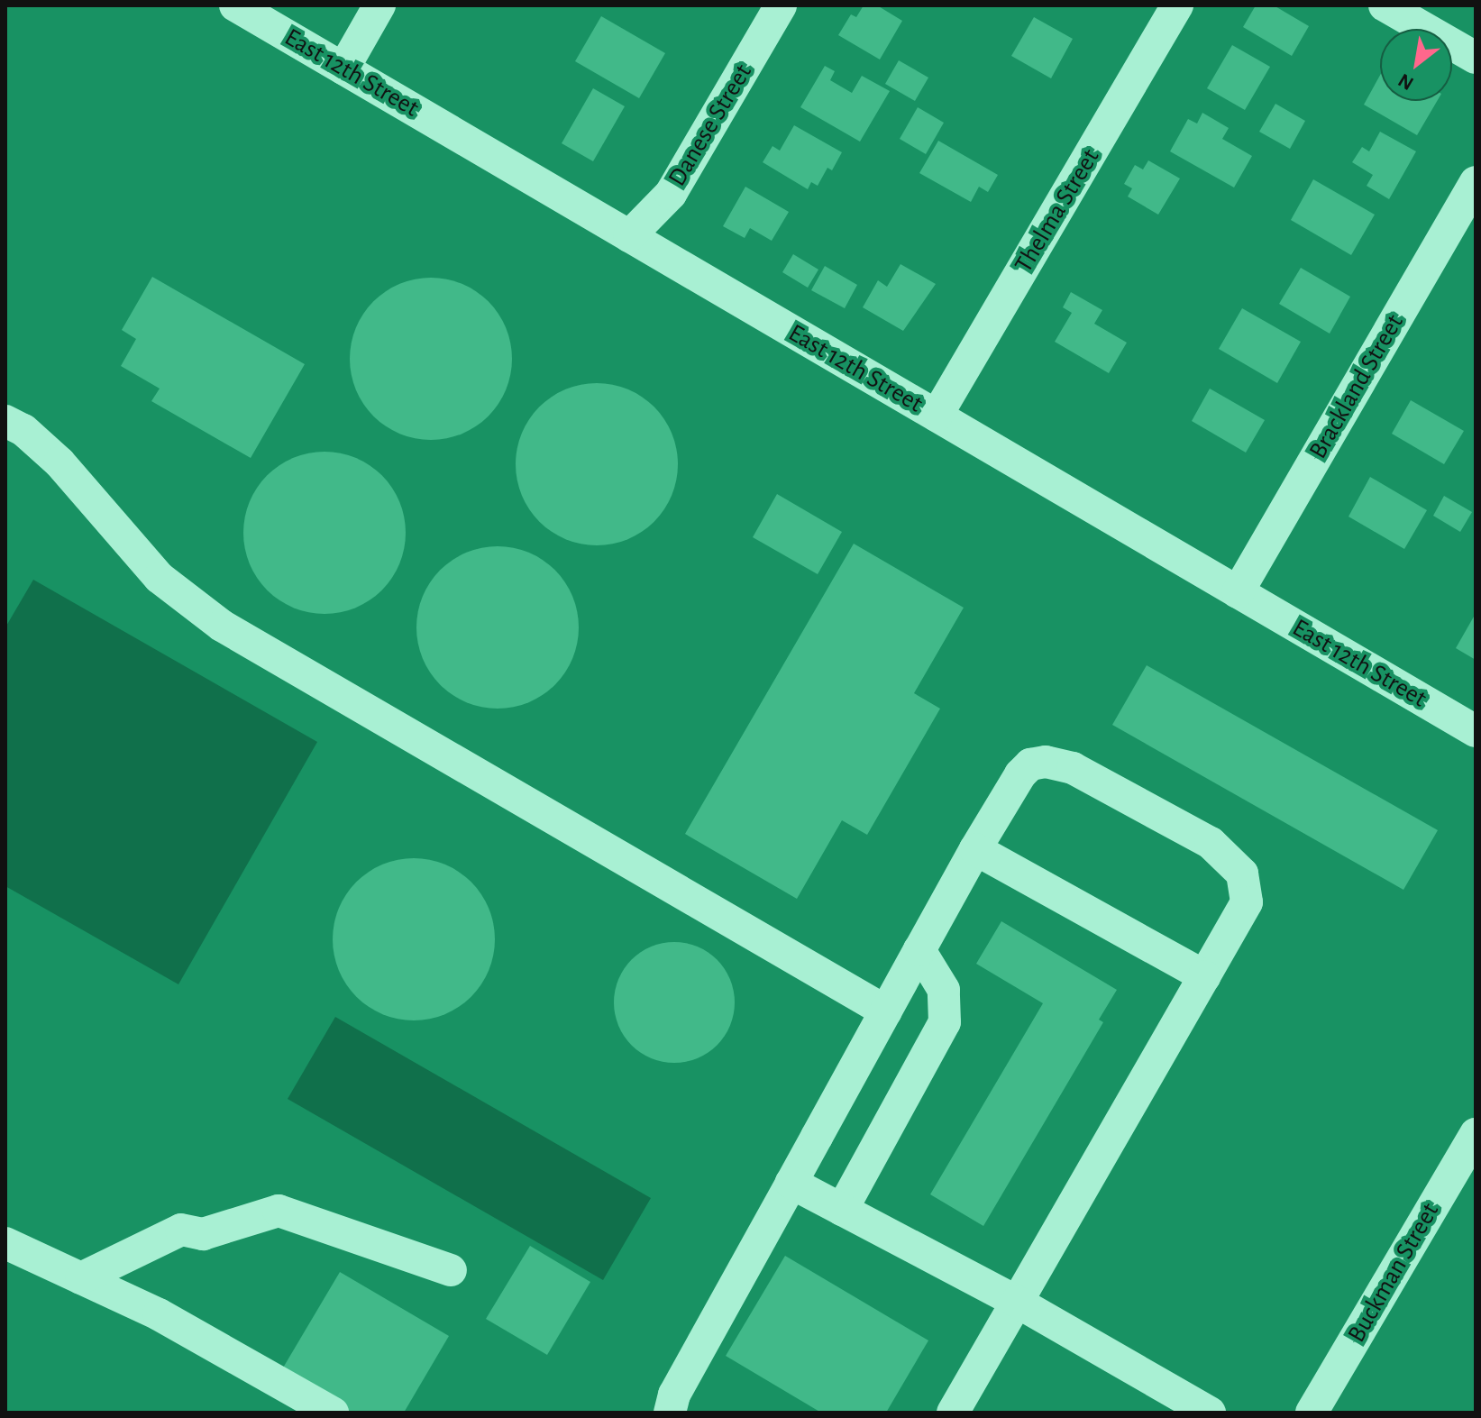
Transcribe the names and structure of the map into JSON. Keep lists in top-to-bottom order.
{
  "streets": {
    "street": [
      "East 12th Street",
      "Danese Street",
      "Thelma Street",
      "Brackland Street",
      "Buckman Street"
    ]
  },
  "crossings": [
    ["East 12th Street", "Danese Street"],
    ["East 12th Street", "Thelma Street"],
    ["East 12th Street", "Brackland Street"]
  ],
  "north": "bottom left"
}
